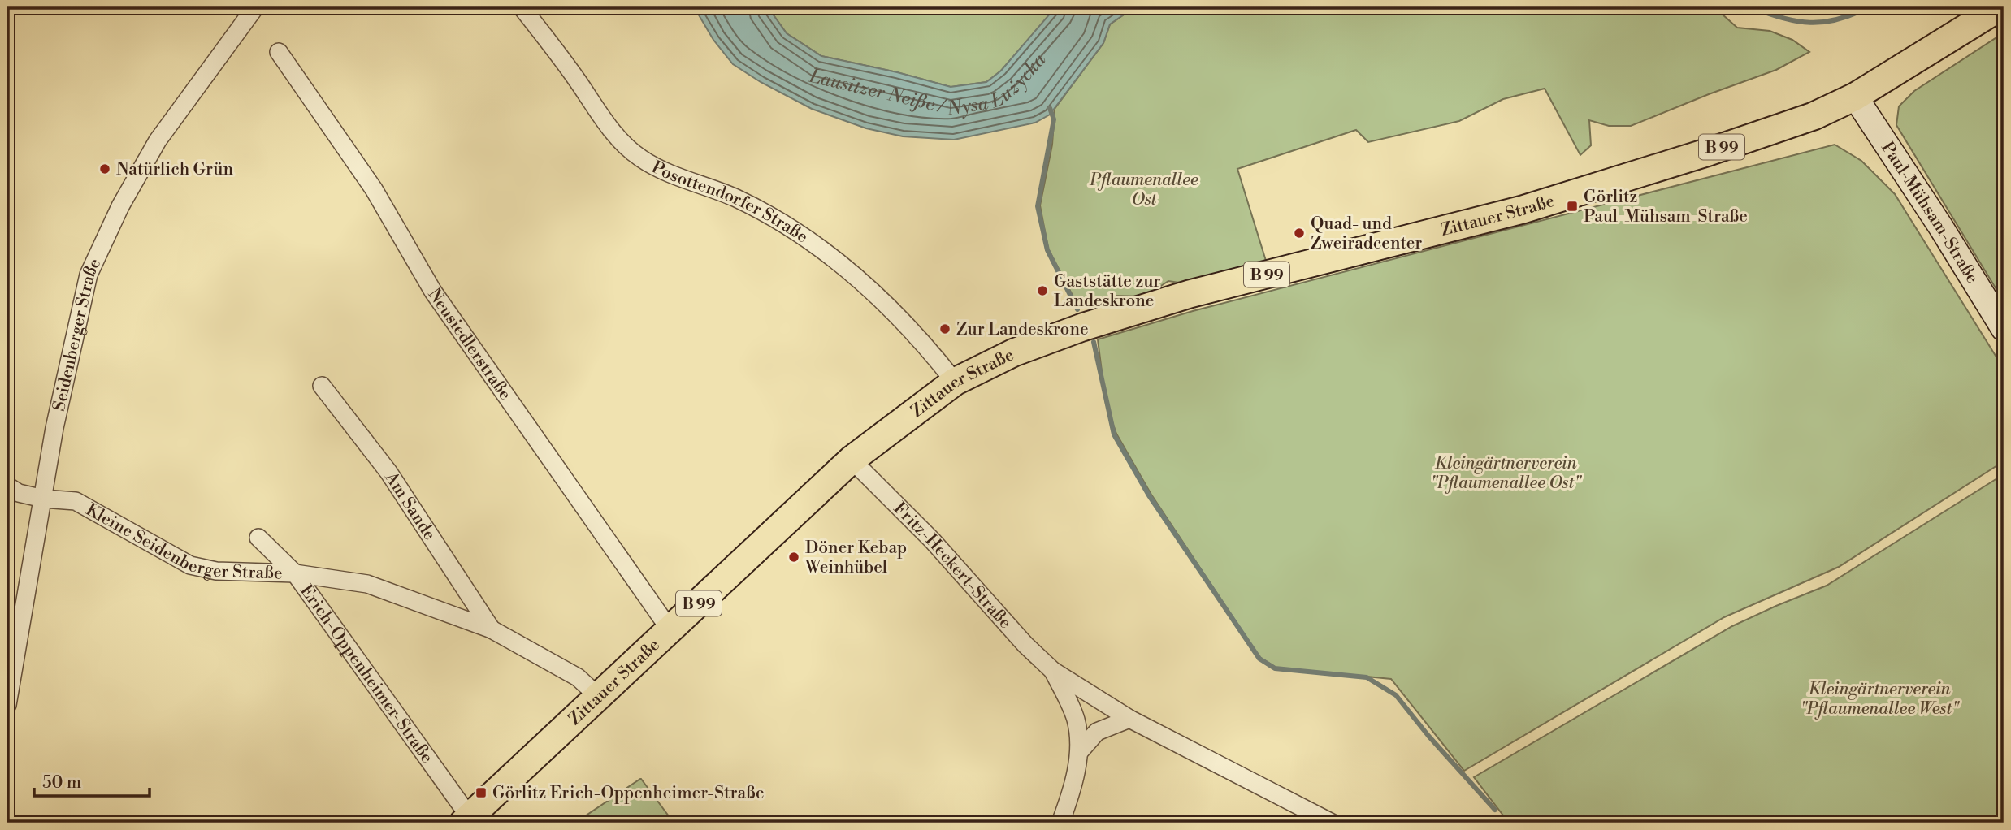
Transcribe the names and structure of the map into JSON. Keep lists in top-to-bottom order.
{
  "streets": {
    "main road": ["B 99", "Paul-Mühsam-Straße", "Zittauer Straße"],
    "street": [
      "Posottendorfer Straße",
      "Seidenberger Straße",
      "Neusiedlerstraße",
      "Am Sande",
      "Kleine Seidenberger Straße",
      "Fritz-Heckert-Straße",
      "Erich-Oppenheimer-Straße"
    ]
  },
  "crossings": [
    ["Posottendorfer Straße", "Zittauer Straße"],
    ["Paul-Mühsam-Straße", "Zittauer Straße"],
    ["Zittauer Straße", "Neusiedlerstraße"],
    ["Zittauer Straße", "Am Sande"],
    ["Zittauer Straße", "Fritz-Heckert-Straße"],
    ["Zittauer Straße", "Erich-Oppenheimer-Straße"],
    ["Seidenberger Straße", "Kleine Seidenberger Straße"],
    ["Am Sande", "Kleine Seidenberger Straße"],
    ["Am Sande", "Erich-Oppenheimer-Straße"],
    ["Kleine Seidenberger Straße", "Erich-Oppenheimer-Straße"]
  ],
  "water": ["Lausitzer Neiße / Nysa Łużycka"],
  "parks": ["Pflaumenallee Ost", "Kleingärtnerverein \"Pflaumenallee Ost\"", "Kleingärtnerverein \"Pflaumenallee West\""],
  "places": {
    "other": [
      "Natürlich Grün",
      "Quad- und Zweiradcenter",
      "Gaststätte zur Landeskrone",
      "Zur Landeskrone",
      "Döner Kebap Weinhübel"
    ],
    "transit": ["Görlitz Paul-Mühsam-Straße", "Görlitz Erich-Oppenheimer-Straße"]
  },
  "scale_bar": "50 m"
}
